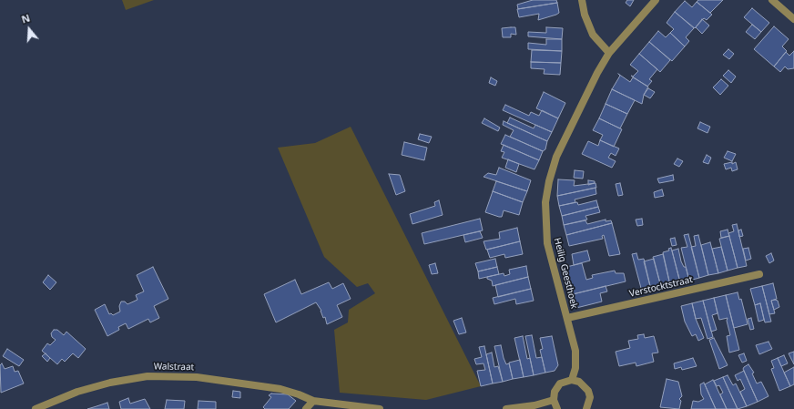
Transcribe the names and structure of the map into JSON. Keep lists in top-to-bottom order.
{
  "streets": {
    "street": ["Heilig Geesthoek", "Verstocktstraat", "Walstraat"]
  },
  "crossings": [
    ["Heilig Geesthoek", "Verstocktstraat"]
  ],
  "north": "top"
}
